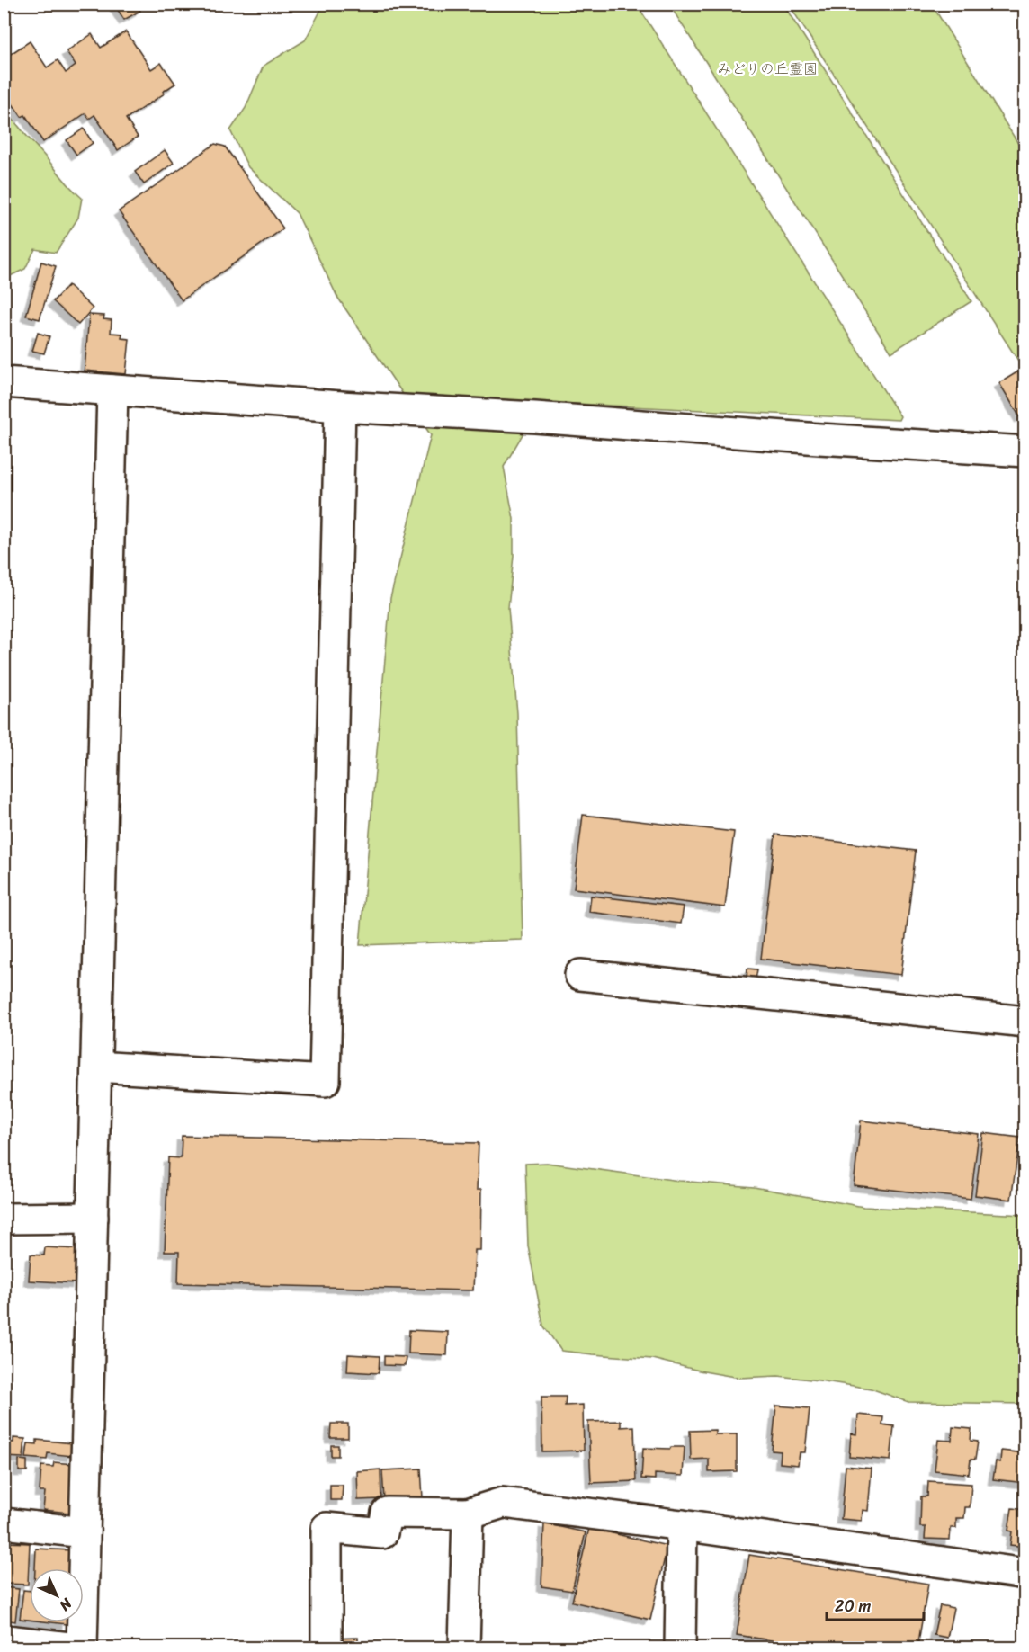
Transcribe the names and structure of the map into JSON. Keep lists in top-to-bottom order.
{
  "parks": ["みどりの丘霊園"],
  "scale_bar": "20 m",
  "north": "bottom right"
}
